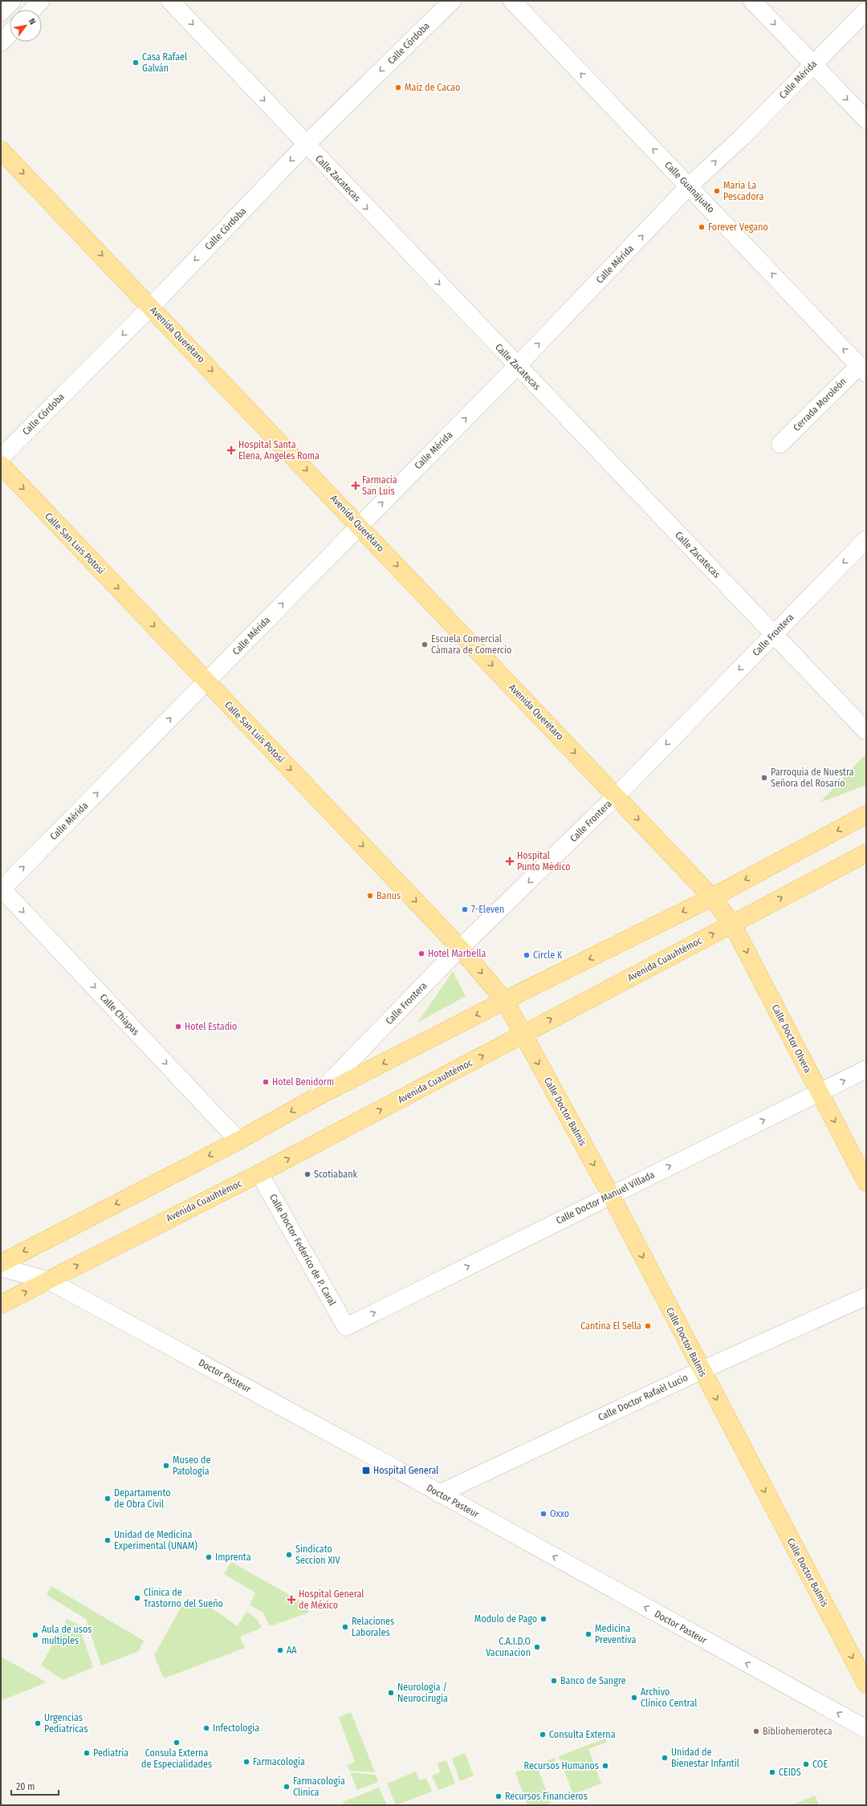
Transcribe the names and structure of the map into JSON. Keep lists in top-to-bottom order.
{
  "streets": {
    "main road": [
      "Avenida Querétaro",
      "Calle San Luis Potosí",
      "Avenida Cuauhtémoc",
      "Calle Doctor Olvera",
      "Calle Doctor Balmis"
    ],
    "street": [
      "Calle Córdoba",
      "Calle Mérida",
      "Calle Zacatecas",
      "Calle Guanajuato",
      "Cerrada Moroleón",
      "Calle Frontera",
      "Calle Chiapas",
      "Calle Doctor Manuel Villada",
      "Calle Doctor Federico de P. Caral",
      "Doctor Pasteur",
      "Calle Doctor Rafaél Lucio"
    ]
  },
  "crossings": [
    ["Calle Córdoba", "Calle Zacatecas"],
    ["Calle Córdoba", "Avenida Querétaro"],
    ["Calle Mérida", "Calle Zacatecas"],
    ["Calle Mérida", "Calle Guanajuato"],
    ["Calle Mérida", "Avenida Querétaro"],
    ["Calle Mérida", "Calle San Luis Potosí"],
    ["Calle Mérida", "Calle Chiapas"],
    ["Calle Zacatecas", "Calle Frontera"],
    ["Calle Guanajuato", "Cerrada Moroleón"],
    ["Avenida Querétaro", "Calle Frontera"],
    ["Avenida Querétaro", "Calle Doctor Olvera"],
    ["Calle San Luis Potosí", "Calle Frontera"],
    ["Calle San Luis Potosí", "Calle Doctor Balmis"],
    ["Avenida Cuauhtémoc", "Calle Doctor Olvera"],
    ["Avenida Cuauhtémoc", "Calle Doctor Balmis"],
    ["Avenida Cuauhtémoc", "Calle Doctor Federico de P. Caral"],
    ["Avenida Cuauhtémoc", "Doctor Pasteur"],
    ["Calle Doctor Olvera", "Calle Doctor Manuel Villada"],
    ["Calle Doctor Balmis", "Calle Doctor Manuel Villada"],
    ["Calle Doctor Balmis", "Calle Doctor Rafaél Lucio"],
    ["Calle Doctor Manuel Villada", "Calle Doctor Federico de P. Caral"],
    ["Doctor Pasteur", "Calle Doctor Rafaél Lucio"]
  ],
  "one_way": [
    "Calle Córdoba",
    "Calle Mérida",
    "Calle Zacatecas",
    "Calle Guanajuato",
    "Avenida Querétaro",
    "Calle San Luis Potosí",
    "Calle Frontera",
    "Calle Chiapas",
    "Calle Doctor Olvera",
    "Calle Doctor Balmis",
    "Calle Doctor Manuel Villada",
    "Doctor Pasteur"
  ],
  "places": {
    "other": [
      "Casa Rafael Galván",
      "Maíz de Cacao",
      "Maria La Pescadora",
      "Forever Vegano",
      "Escuela Comercial Cámara de Comercio",
      "Parroquia de Nuestra Señora del Rosario",
      "Banus",
      "7-Eleven",
      "Hotel Marbella",
      "Circle K",
      "Hotel Estadio",
      "Hotel Benidorm",
      "Scotiabank",
      "Cantina El Sella",
      "Museo de Patologia",
      "Departamento de Obra Civil",
      "Oxxo",
      "Unidad de Medicina Experimental (UNAM)",
      "Sindicato Seccion XIV",
      "Imprenta",
      "Clínica de Trastorno del Sueño",
      "Modulo de Pago",
      "Relaciones Laborales",
      "Medicina Preventiva",
      "Aula de usos multiples",
      "C.A.I.D.O Vacunacion",
      "AA",
      "Banco de Sangre",
      "Neurologia / Neurocirugia",
      "Archivo Clinico Central",
      "Urgencias Pediatricas",
      "Infectología",
      "Bibliohemeroteca",
      "Consulta Externa",
      "Consula Externa de Especialidades",
      "Pediatría",
      "Unidad de Bienestar Infantil",
      "Farmacología",
      "COE",
      "Recursos Humanos",
      "CEIDS",
      "Farmacología Clinica",
      "Recursos Financieros"
    ],
    "health": [
      "Hospital Santa Elena, Angeles Roma",
      "Farmacia San Luis",
      "Hospital Punto Médico",
      "Hospital General de México"
    ],
    "transit": ["Hospital General"]
  },
  "scale_bar": "20 m",
  "north": "top right"
}
